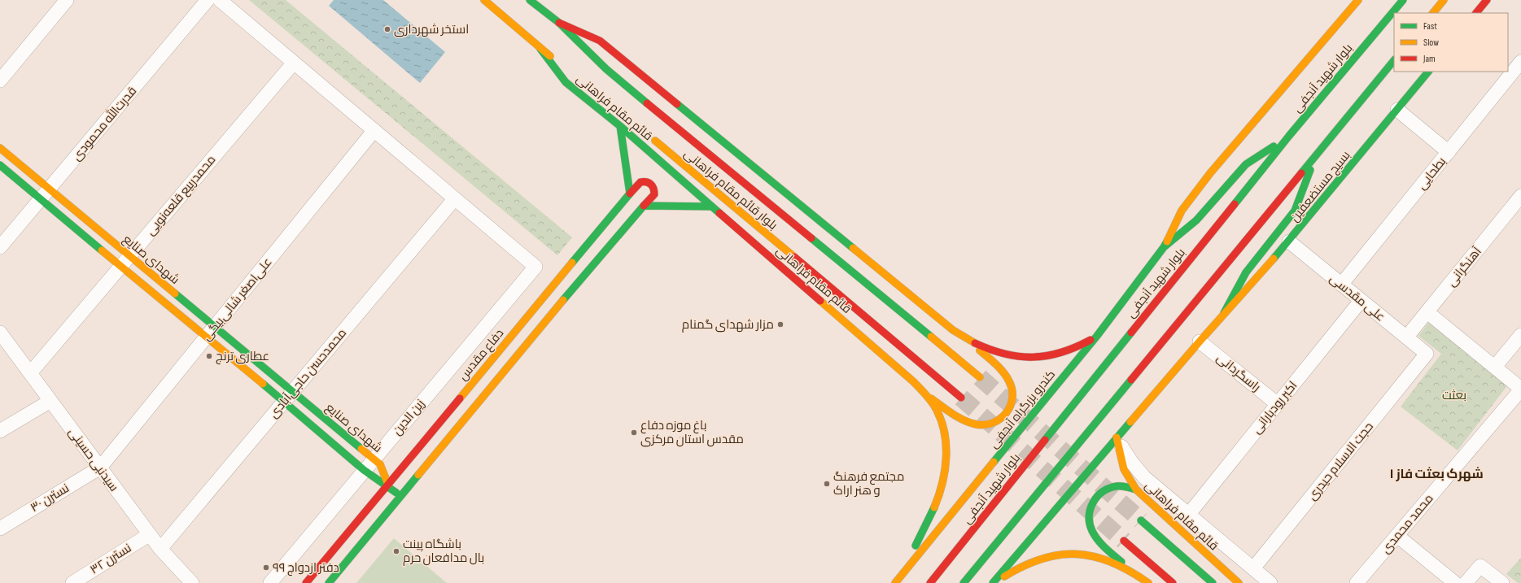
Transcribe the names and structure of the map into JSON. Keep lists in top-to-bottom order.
{
  "streets": {
    "main road": [
      "بلوار شهید آنجفی",
      "قائم مقام فراهانی",
      "بسیج مستضعفین",
      "بلوار قائم مقام فراهانی",
      "شهدای صنایع",
      "دفاع مقدس",
      "کندرو بزرگراه آنجفی"
    ],
    "street": [
      "قدرت‌الله محمودی",
      "بطحایی",
      "محمدربیع قلعه‌نویی",
      "آهنگرانی",
      "علی مقدسی",
      "علی‌اصغر شالی‌بیگی",
      "راسگردانی",
      "محمدحسن حاجی‌آبادی",
      "اکبر رودبارانی",
      "زین الدین",
      "سیدنبی حسینی",
      "حجت الاسلام حیدری",
      "نسترن ۳۰",
      "محمد محمدی",
      "نسترن ۳۲"
    ]
  },
  "crossings": [
    ["قائم مقام فراهانی", "کندرو بزرگراه آنجفی"],
    ["قدرت‌الله محمودی", "شهدای صنایع"],
    ["بطحایی", "علی مقدسی"],
    ["بسیج مستضعفین", "علی مقدسی"],
    ["محمدربیع قلعه‌نویی", "شهدای صنایع"],
    ["محمدربیع قلعه‌نویی", "سیدنبی حسینی"],
    ["شهدای صنایع", "علی‌اصغر شالی‌بیگی"],
    ["شهدای صنایع", "دفاع مقدس"],
    ["شهدای صنایع", "محمدحسن حاجی‌آبادی"],
    ["شهدای صنایع", "زین الدین"],
    ["آهنگرانی", "علی مقدسی"],
    ["علی مقدسی", "اکبر رودبارانی"],
    ["علی مقدسی", "حجت الاسلام حیدری"],
    ["علی‌اصغر شالی‌بیگی", "سیدنبی حسینی"],
    ["علی‌اصغر شالی‌بیگی", "نسترن ۳۰"],
    ["راسگردانی", "اکبر رودبارانی"],
    ["محمدحسن حاجی‌آبادی", "زین الدین"],
    ["محمدحسن حاجی‌آبادی", "سیدنبی حسینی"],
    ["سیدنبی حسینی", "نسترن ۳۰"],
    ["سیدنبی حسینی", "نسترن ۳۲"]
  ],
  "districts": ["شهرک بعثت فاز ۱"],
  "parks": ["بعثت"],
  "places": [
    "استخر شهرداری",
    "مزار شهدای گمنام",
    "عطاری ترنج",
    "باغ موزه دفاع مقدس استان مرکزی",
    "مجتمع فرهنگ و هنر اراک",
    "باشگاه پینت بال مدافعان حرم",
    "دفتر ازدواج ۹۹"
  ],
  "legend": ["Fast", "Slow", "Jam"]
}
